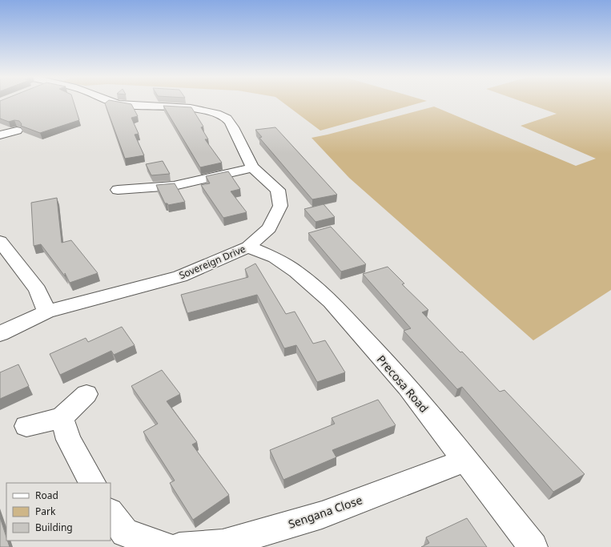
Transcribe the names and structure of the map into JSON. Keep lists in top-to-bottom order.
{
  "streets": {
    "street": ["Sovereign Drive", "Precosa Road", "Sengana Close"]
  },
  "crossings": [
    ["Sovereign Drive", "Precosa Road"],
    ["Precosa Road", "Sengana Close"]
  ],
  "legend": ["Road", "Park", "Building"]
}
